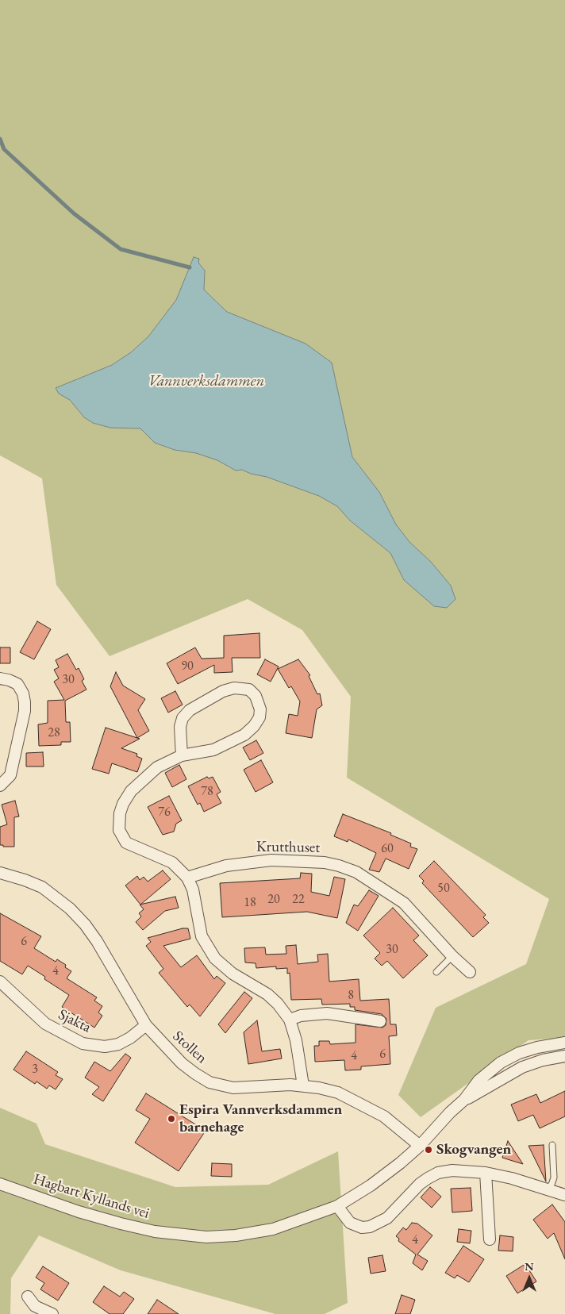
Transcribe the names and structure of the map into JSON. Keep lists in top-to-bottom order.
{
  "streets": {
    "street": [
      "Krutthuset",
      "Sjakta",
      "Stollen",
      "Hagbart Kyllands vei"
    ]
  },
  "crossings": [
    ["Sjakta", "Stollen"],
    ["Stollen", "Hagbart Kyllands vei"]
  ],
  "water": ["Vannverksdammen"],
  "places": ["Espira Vannverksdammen barnehage", "Skogvangen"],
  "house_numbers": [
    "90",
    "30",
    "28",
    "78",
    "76",
    "60",
    "50",
    "20",
    "22",
    "18",
    "6",
    "30",
    "4",
    "8",
    "6",
    "4",
    "3",
    "4"
  ],
  "north": "top"
}
